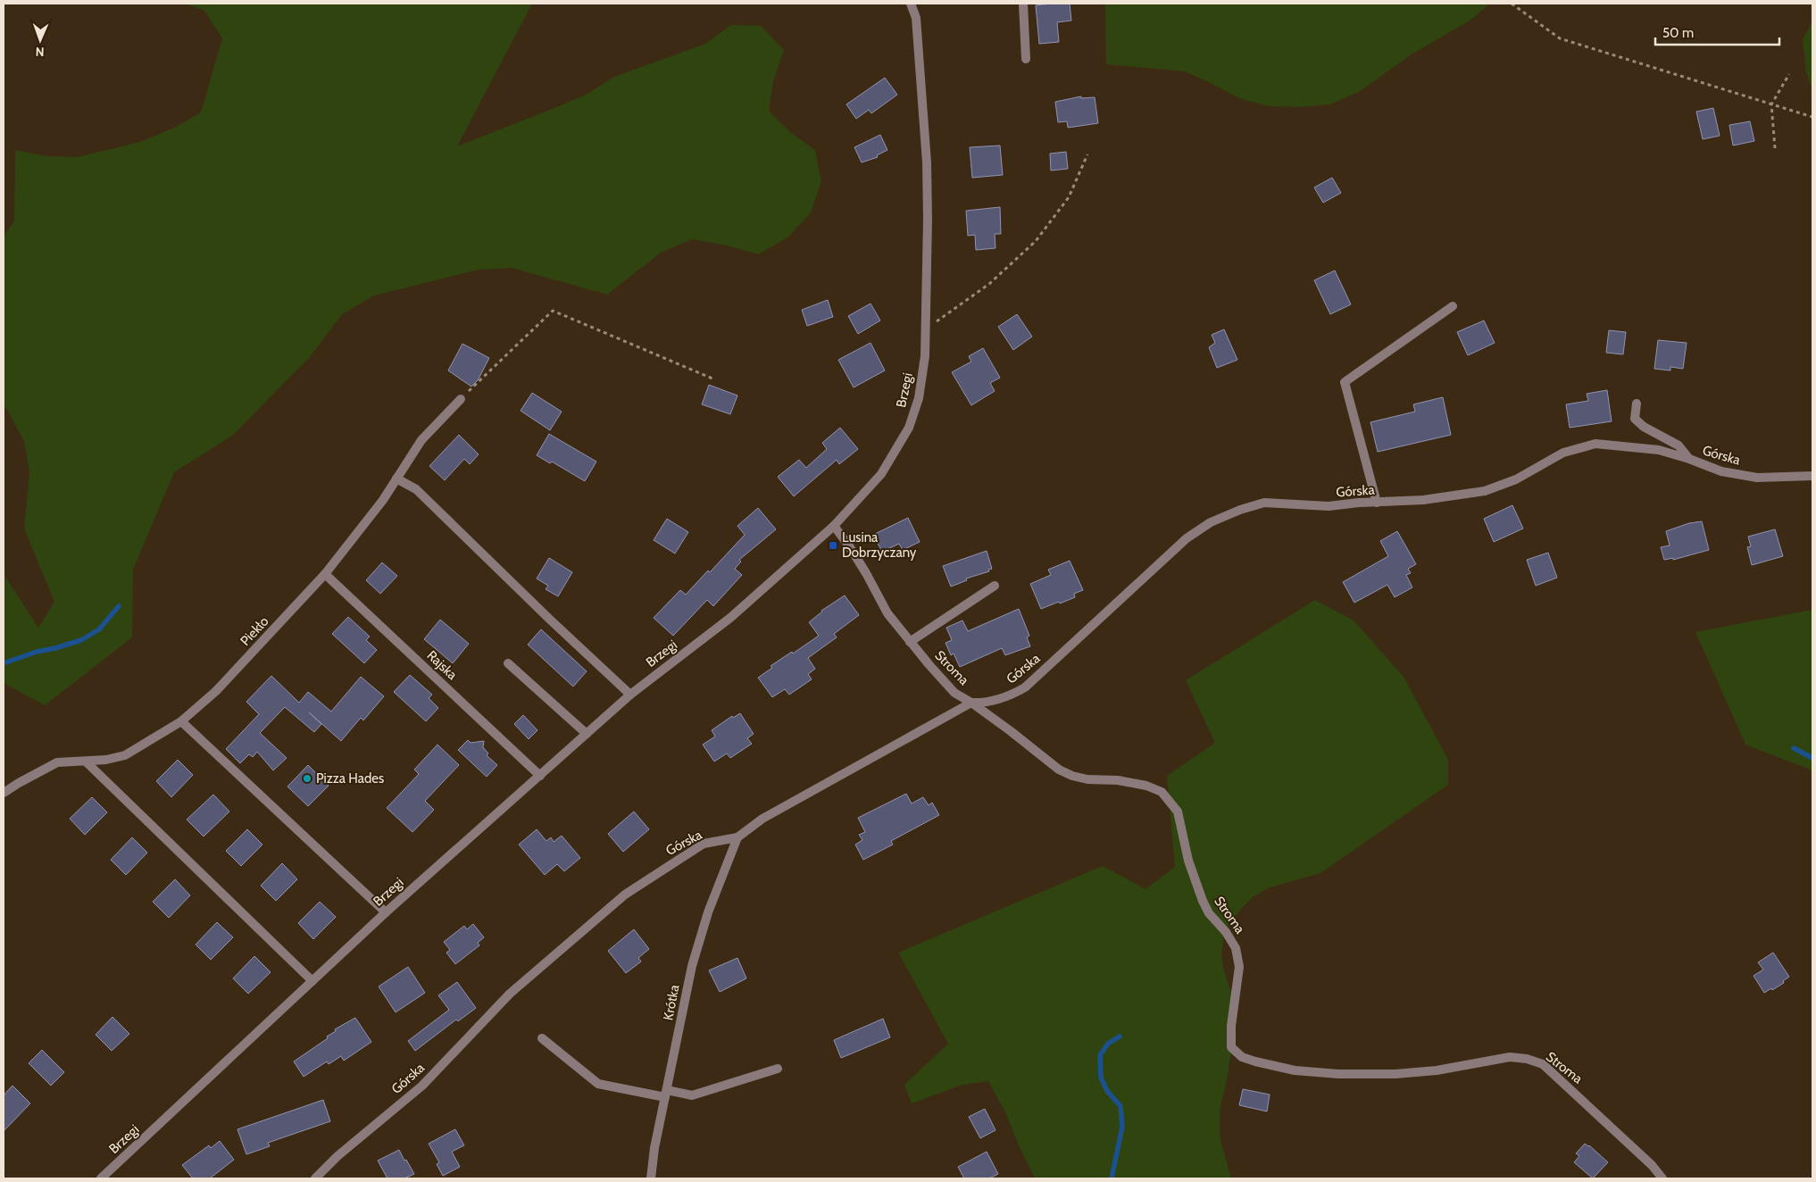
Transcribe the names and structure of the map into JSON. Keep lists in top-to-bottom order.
{
  "streets": {
    "street": [
      "Brzegi",
      "Górska",
      "Piekło",
      "Rajska",
      "Stroma",
      "Krótka"
    ]
  },
  "crossings": [
    ["Brzegi", "Rajska"],
    ["Brzegi", "Stroma"],
    ["Górska", "Stroma"],
    ["Górska", "Krótka"],
    ["Piekło", "Rajska"]
  ],
  "places": {
    "transit": ["Lusina Dobrzyczany"],
    "other": ["Pizza Hades"]
  },
  "scale_bar": "50 m",
  "north": "bottom"
}
